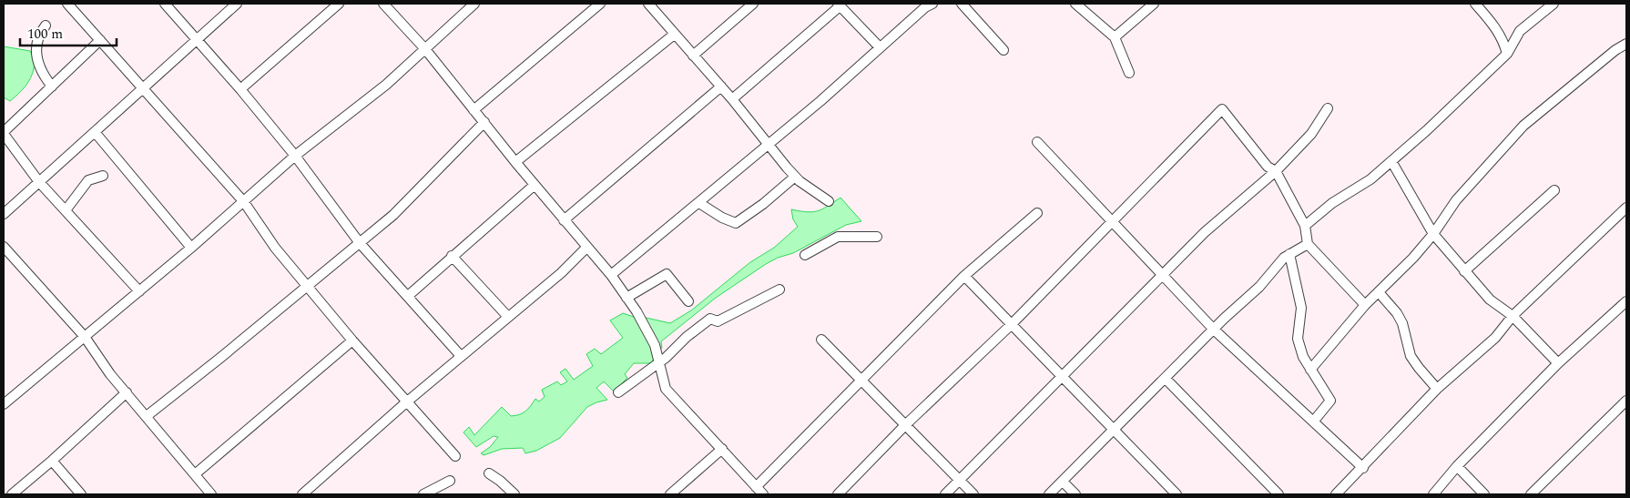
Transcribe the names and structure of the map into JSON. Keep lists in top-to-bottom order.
{
  "scale_bar": "100 m"
}
